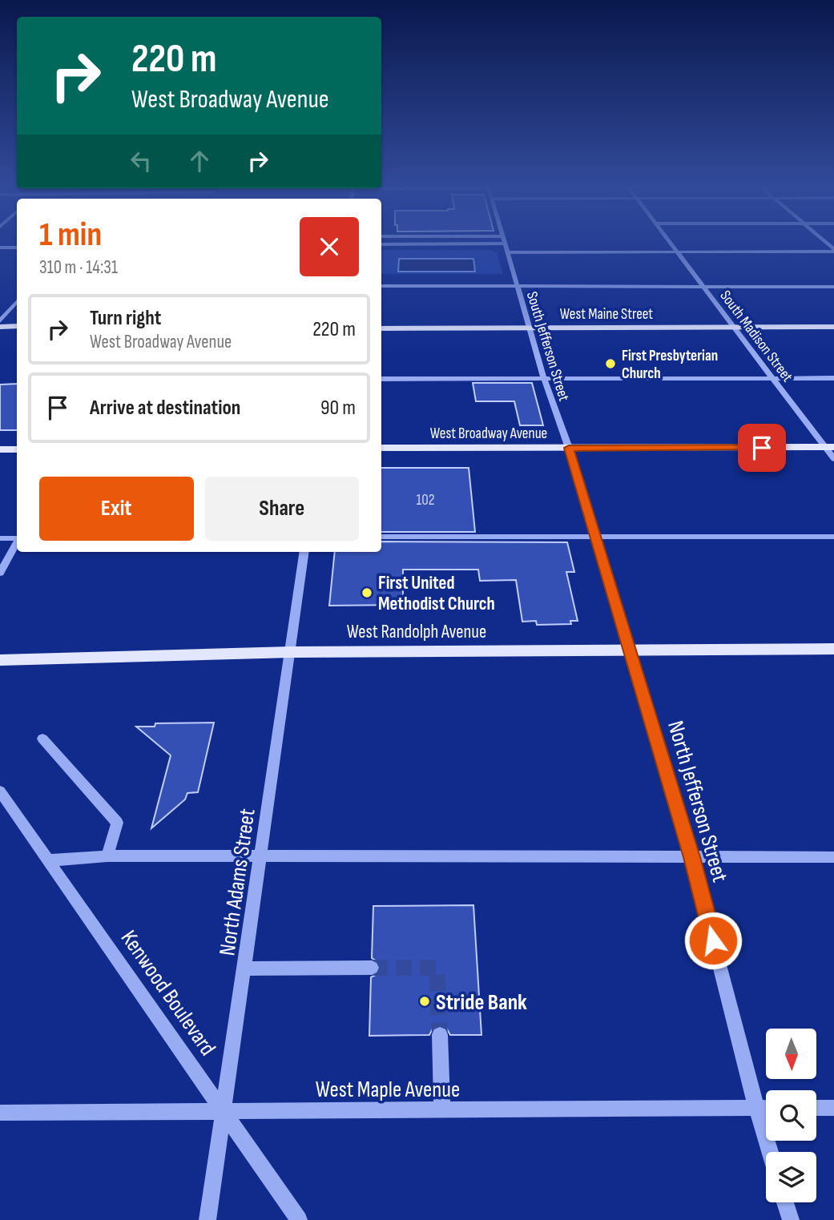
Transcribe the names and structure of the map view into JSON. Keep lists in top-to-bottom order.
{
  "streets": {
    "main road": ["West Maine Street", "West Broadway Avenue", "West Randolph Avenue"],
    "street": [
      "South Madison Street",
      "South Jefferson Street",
      "North Jefferson Street",
      "North Adams Street",
      "Kenwood Boulevard",
      "West Maple Avenue"
    ]
  },
  "crossings": [
    ["West Maine Street", "South Madison Street"],
    ["West Maine Street", "South Jefferson Street"],
    ["South Madison Street", "West Broadway Avenue"],
    ["South Jefferson Street", "West Broadway Avenue"],
    ["South Jefferson Street", "North Jefferson Street"],
    ["West Broadway Avenue", "North Jefferson Street"],
    ["West Randolph Avenue", "North Jefferson Street"],
    ["West Randolph Avenue", "North Adams Street"],
    ["North Jefferson Street", "West Maple Avenue"],
    ["North Adams Street", "Kenwood Boulevard"],
    ["North Adams Street", "West Maple Avenue"],
    ["Kenwood Boulevard", "West Maple Avenue"]
  ],
  "places": ["First Presbyterian Church", "First United Methodist Church", "Stride Bank"],
  "house_numbers": ["102"],
  "north": "bottom",
  "page": {
    "turn": ["220 m", "West Broadway Avenue"],
    "heading": ["1 min", "310 m · 14:31"],
    "list": [
      {
        "name": "Turn right",
        "note": "West Broadway Avenue",
        "value": "220 m"
      },
      {
        "name": "Arrive at destination",
        "value": "90 m"
      }
    ],
    "buttons": ["Exit", "Share"]
  }
}
